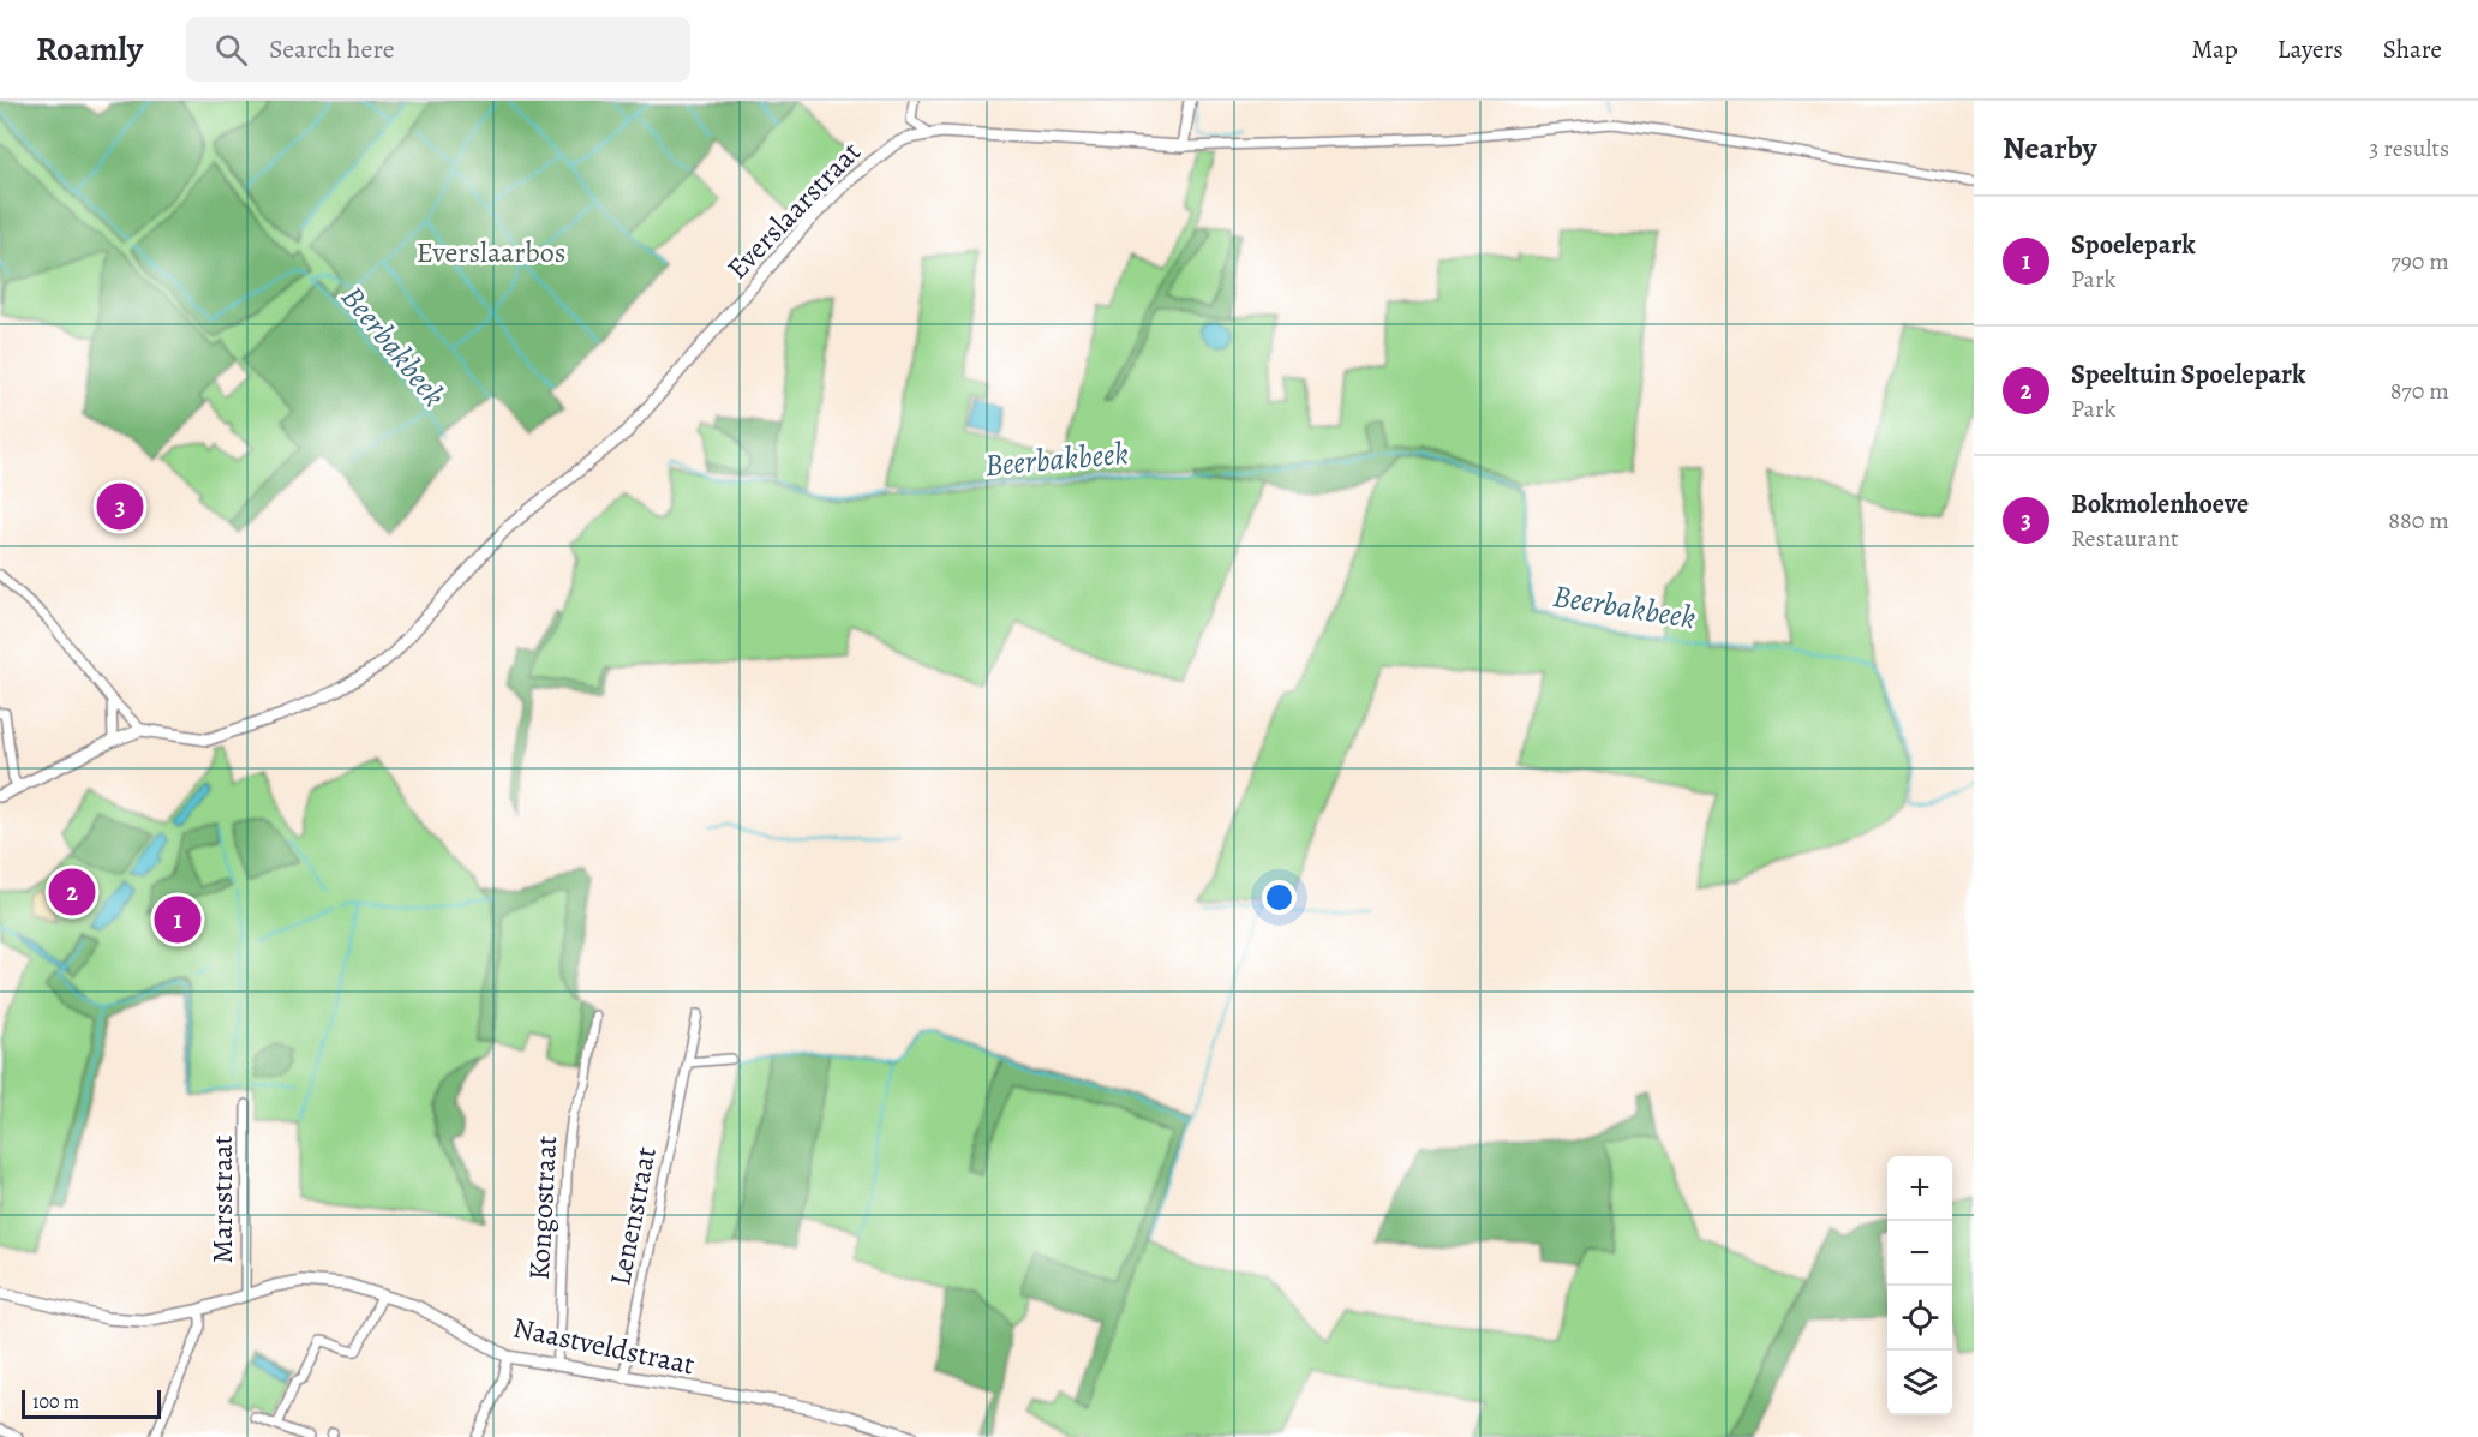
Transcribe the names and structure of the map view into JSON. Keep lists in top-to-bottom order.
{
  "streets": {
    "street": [
      "Everslaarstraat",
      "Marsstraat",
      "Kongostraat",
      "Lenenstraat",
      "Naastveldstraat"
    ]
  },
  "crossings": [
    ["Marsstraat", "Naastveldstraat"],
    ["Kongostraat", "Naastveldstraat"],
    ["Lenenstraat", "Naastveldstraat"]
  ],
  "water": ["Beerbakbeek"],
  "parks": ["Everslaarbos"],
  "scale_bar": "100 m",
  "page": {
    "header": "Roamly",
    "search": "Search here",
    "nav": ["Map", "Layers", "Share"],
    "heading": ["Nearby", "3 results"],
    "list": [
      {
        "mark": "1",
        "name": "Spoelepark",
        "note": "Park",
        "value": "790 m"
      },
      {
        "mark": "2",
        "name": "Speeltuin Spoelepark",
        "note": "Park",
        "value": "870 m"
      },
      {
        "mark": "3",
        "name": "Bokmolenhoeve",
        "note": "Restaurant",
        "value": "880 m"
      }
    ],
    "pins": ["3", "2", "1"],
    "map_buttons": ["+", "−"],
    "scale": "100 m"
  }
}
